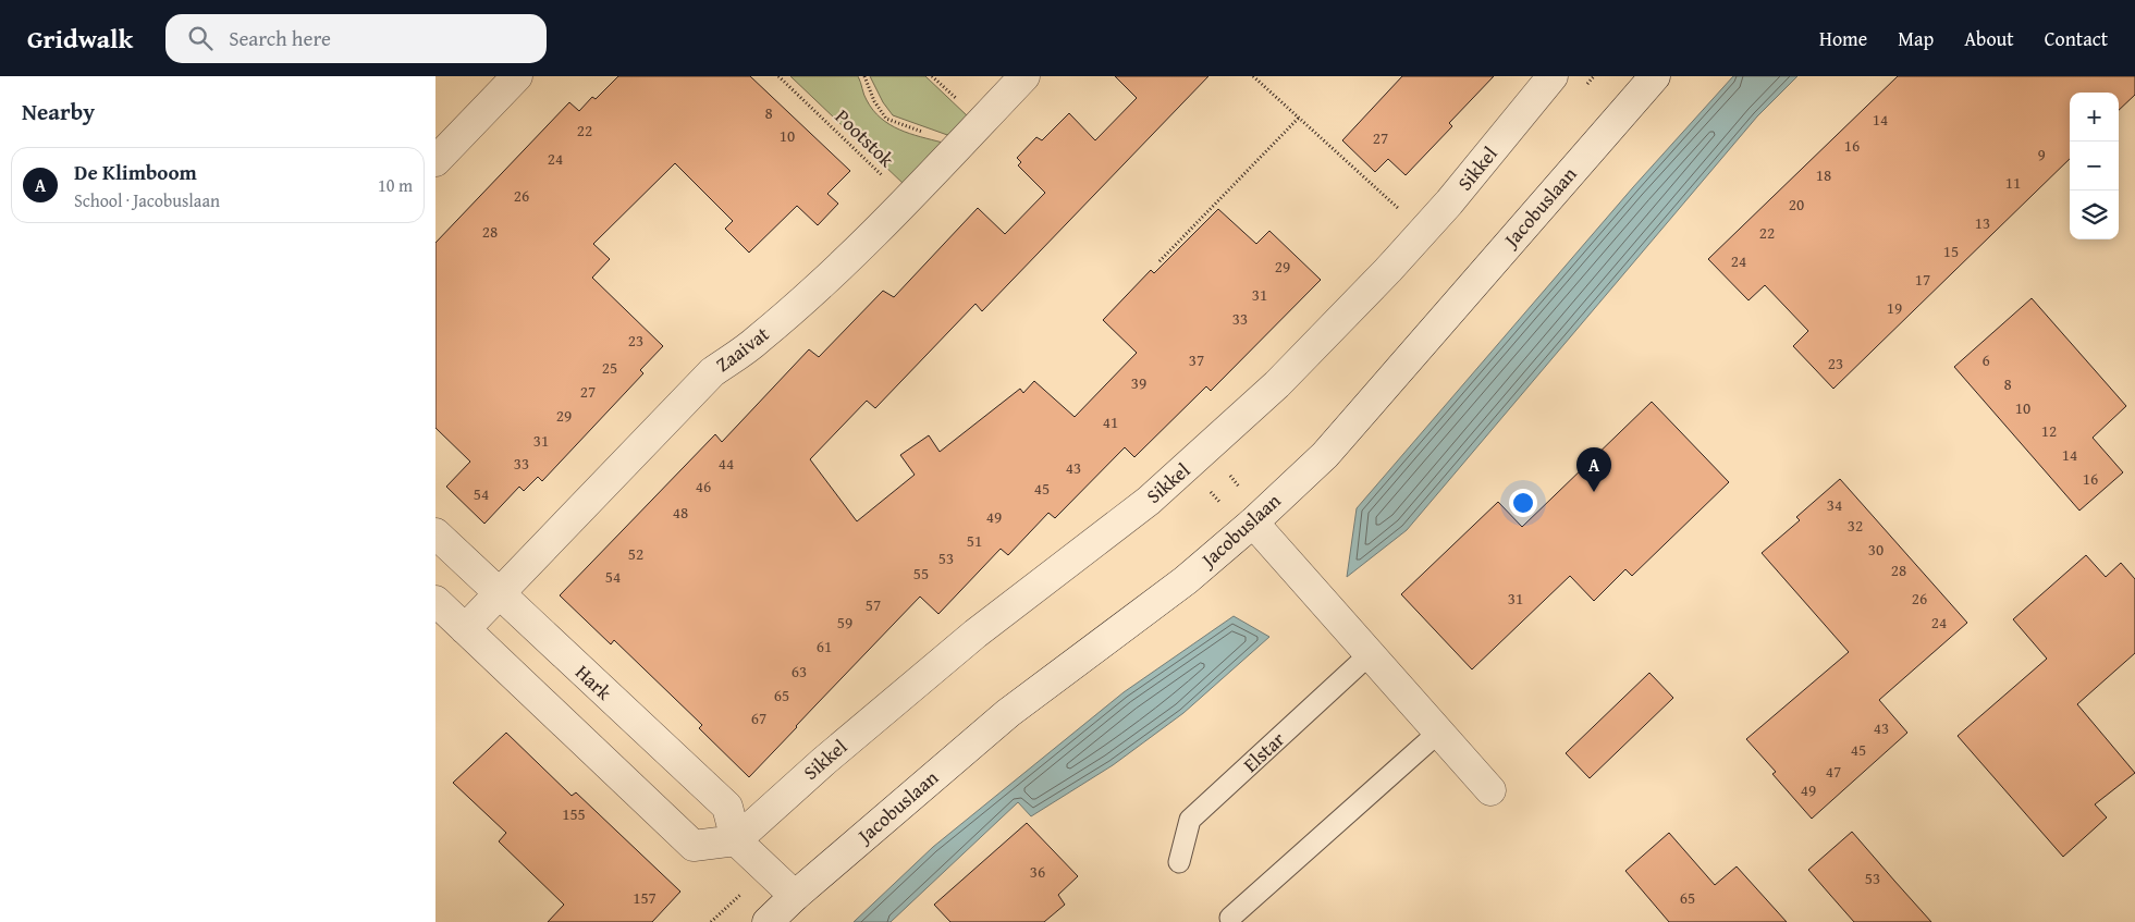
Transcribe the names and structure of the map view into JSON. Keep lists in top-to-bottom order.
{
  "streets": {
    "street": [
      "Sikkel",
      "Jacobuslaan",
      "Zaaivat",
      "Hark"
    ],
    "lane": ["Elstar"],
    "path": ["Pootstok"]
  },
  "crossings": [
    ["Pootstok", "Zaaivat"],
    ["Sikkel", "Hark"],
    ["Zaaivat", "Hark"]
  ],
  "house_numbers": [
    "8",
    "14",
    "22",
    "10",
    "27",
    "16",
    "9",
    "24",
    "18",
    "11",
    "26",
    "20",
    "13",
    "28",
    "22",
    "15",
    "24",
    "29",
    "17",
    "31",
    "19",
    "33",
    "23",
    "37",
    "6",
    "23",
    "25",
    "39",
    "8",
    "27",
    "10",
    "29",
    "41",
    "12",
    "31",
    "14",
    "33",
    "44",
    "43",
    "16",
    "46",
    "45",
    "54",
    "34",
    "48",
    "49",
    "32",
    "51",
    "30",
    "52",
    "53",
    "28",
    "55",
    "54",
    "31",
    "26",
    "57",
    "59",
    "24",
    "61",
    "63",
    "65",
    "67",
    "43",
    "45",
    "47",
    "49",
    "155",
    "36",
    "53",
    "157",
    "65"
  ],
  "page": {
    "header": "Gridwalk",
    "search": "Search here",
    "nav": [
      "Home",
      "Map",
      "About",
      "Contact"
    ],
    "heading": "Nearby",
    "map_buttons": ["+", "−"],
    "list": [
      {
        "mark": "A",
        "name": "De Klimboom",
        "note": "School · Jacobuslaan",
        "value": "10 m"
      }
    ],
    "pins": "A"
  }
}
